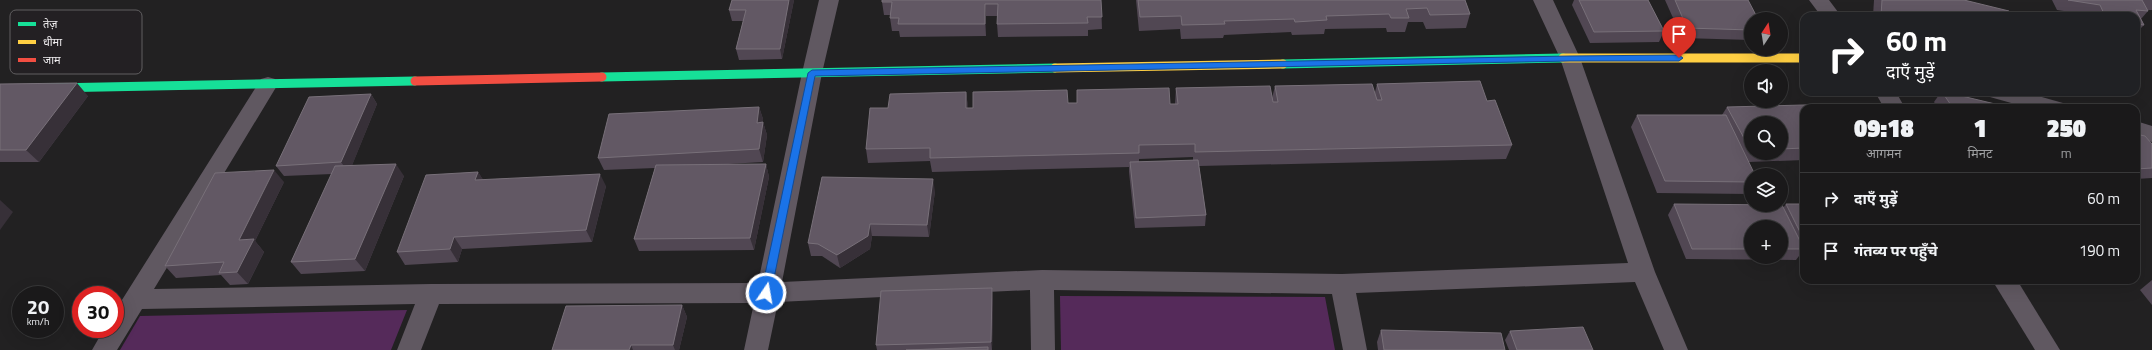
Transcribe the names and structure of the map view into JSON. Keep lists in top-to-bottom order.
{
  "legend": ["तेज़", "धीमा", "जाम"],
  "north": "top",
  "page": {
    "map_buttons": "+",
    "turn": ["60 m", "दाएँ मुड़ें"],
    "eta": [
      "09:18",
      "आगमन",
      "1",
      "मिनट",
      "250",
      "m"
    ],
    "list": [
      {
        "name": "दाएँ मुड़ें",
        "value": "60 m"
      },
      {
        "name": "गंतव्य पर पहुँचे",
        "value": "190 m"
      }
    ],
    "speed": "20 km/h",
    "limit": "30"
  }
}
